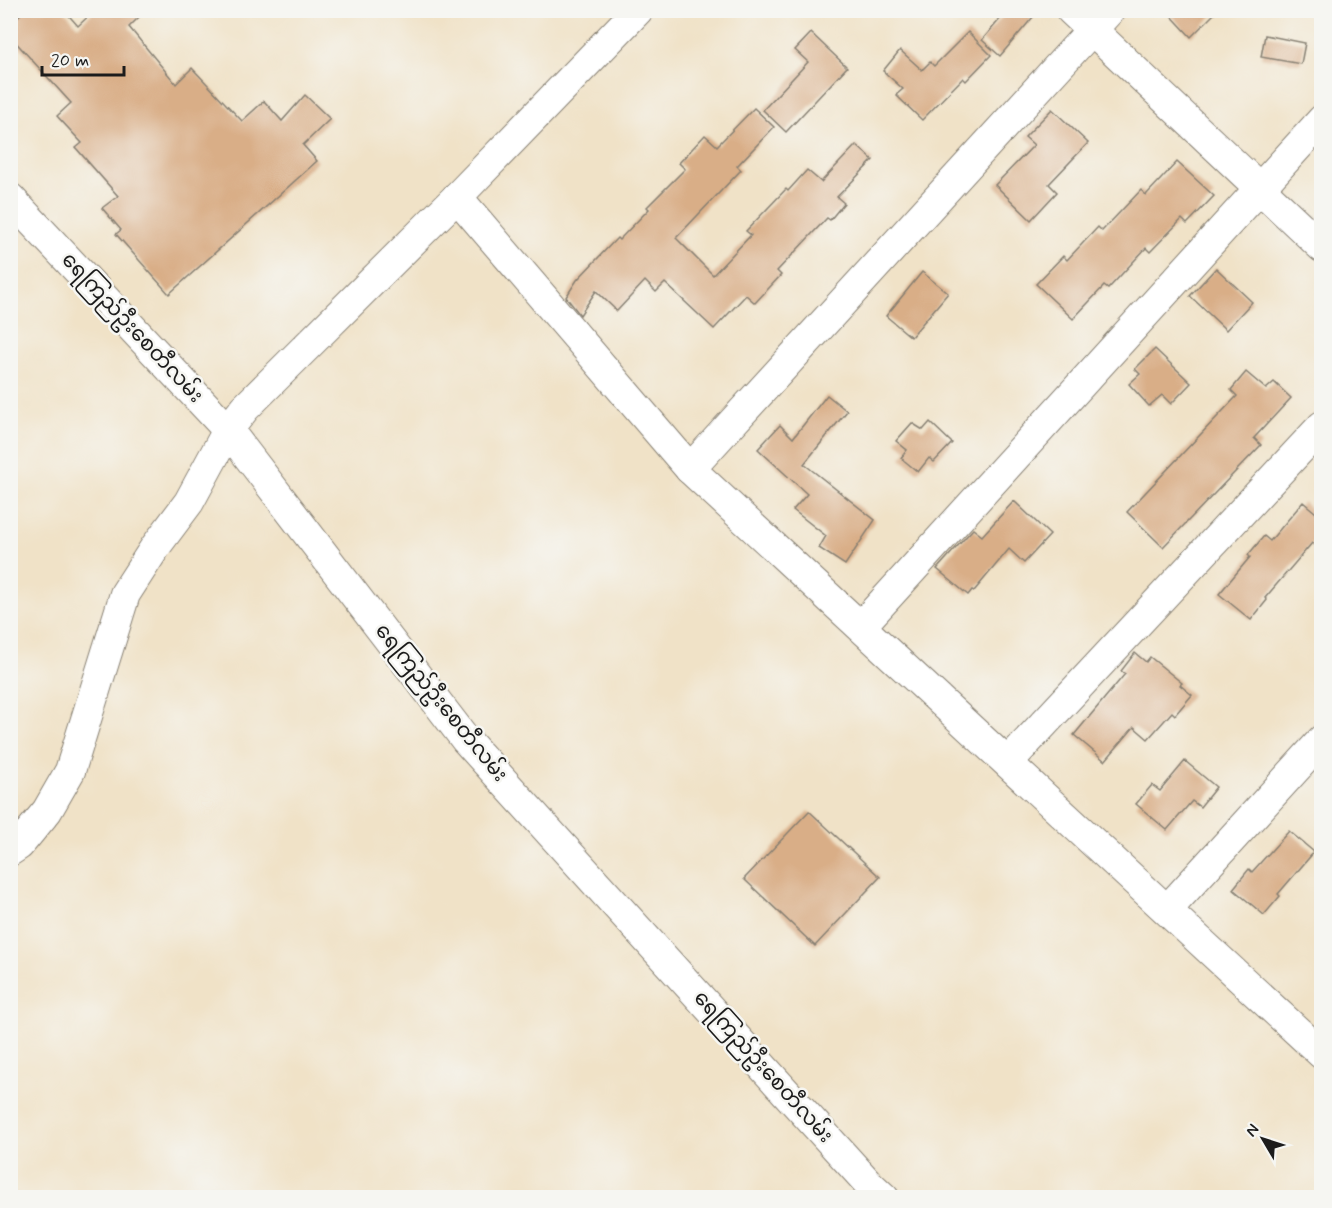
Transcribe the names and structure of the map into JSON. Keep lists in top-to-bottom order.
{
  "streets": {
    "street": ["ရေကြည်ဦးစေတီလမ်း"]
  },
  "scale_bar": "20 m",
  "north": "top left"
}
